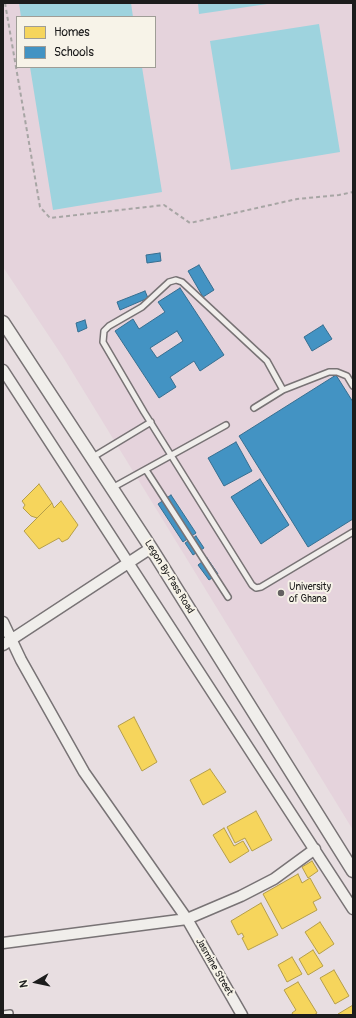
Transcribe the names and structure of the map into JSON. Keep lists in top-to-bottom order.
{
  "streets": {
    "street": ["Legon By-Pass Road", "Jasmine Street"]
  },
  "places": ["University of Ghana"],
  "legend": ["Homes", "Schools"],
  "north": "left"
}
